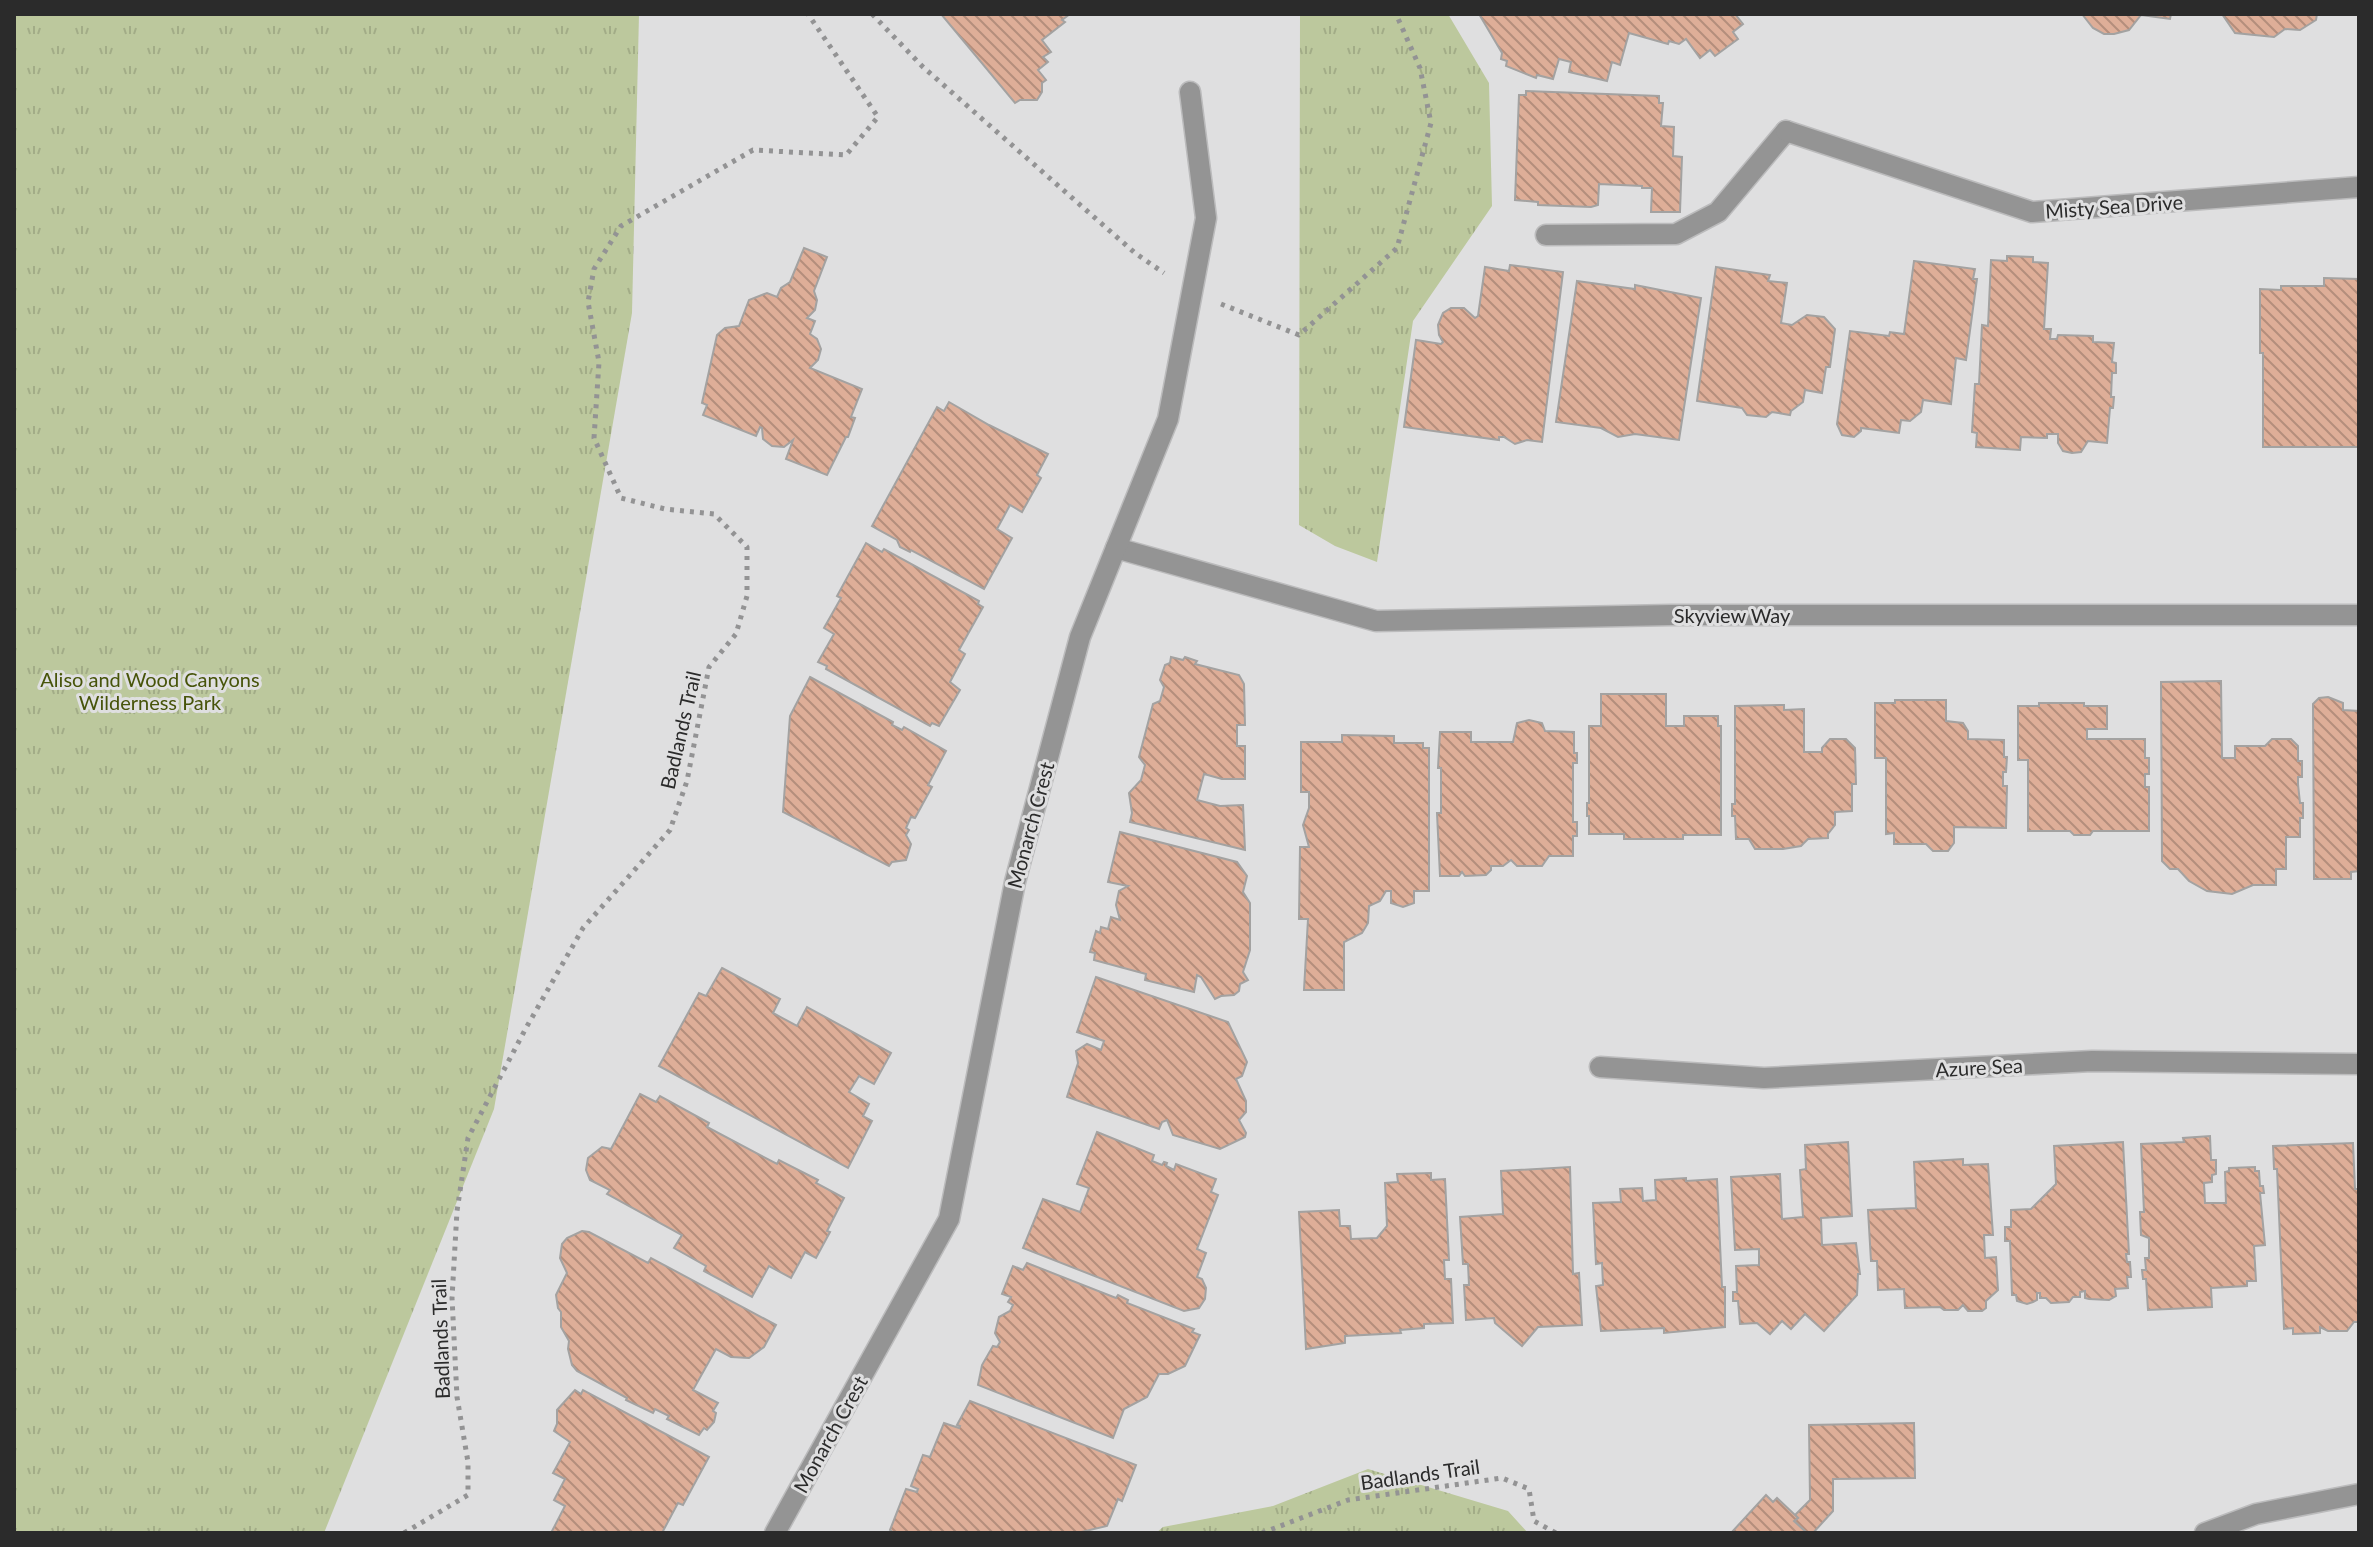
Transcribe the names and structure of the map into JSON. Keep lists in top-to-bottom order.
{
  "streets": {
    "street": [
      "Misty Sea Drive",
      "Skyview Way",
      "Monarch Crest",
      "Azure Sea"
    ],
    "path": ["Badlands Trail"]
  },
  "crossings": [
    ["Skyview Way", "Monarch Crest"]
  ],
  "parks": ["Aliso and Wood Canyons Wilderness Park"]
}
